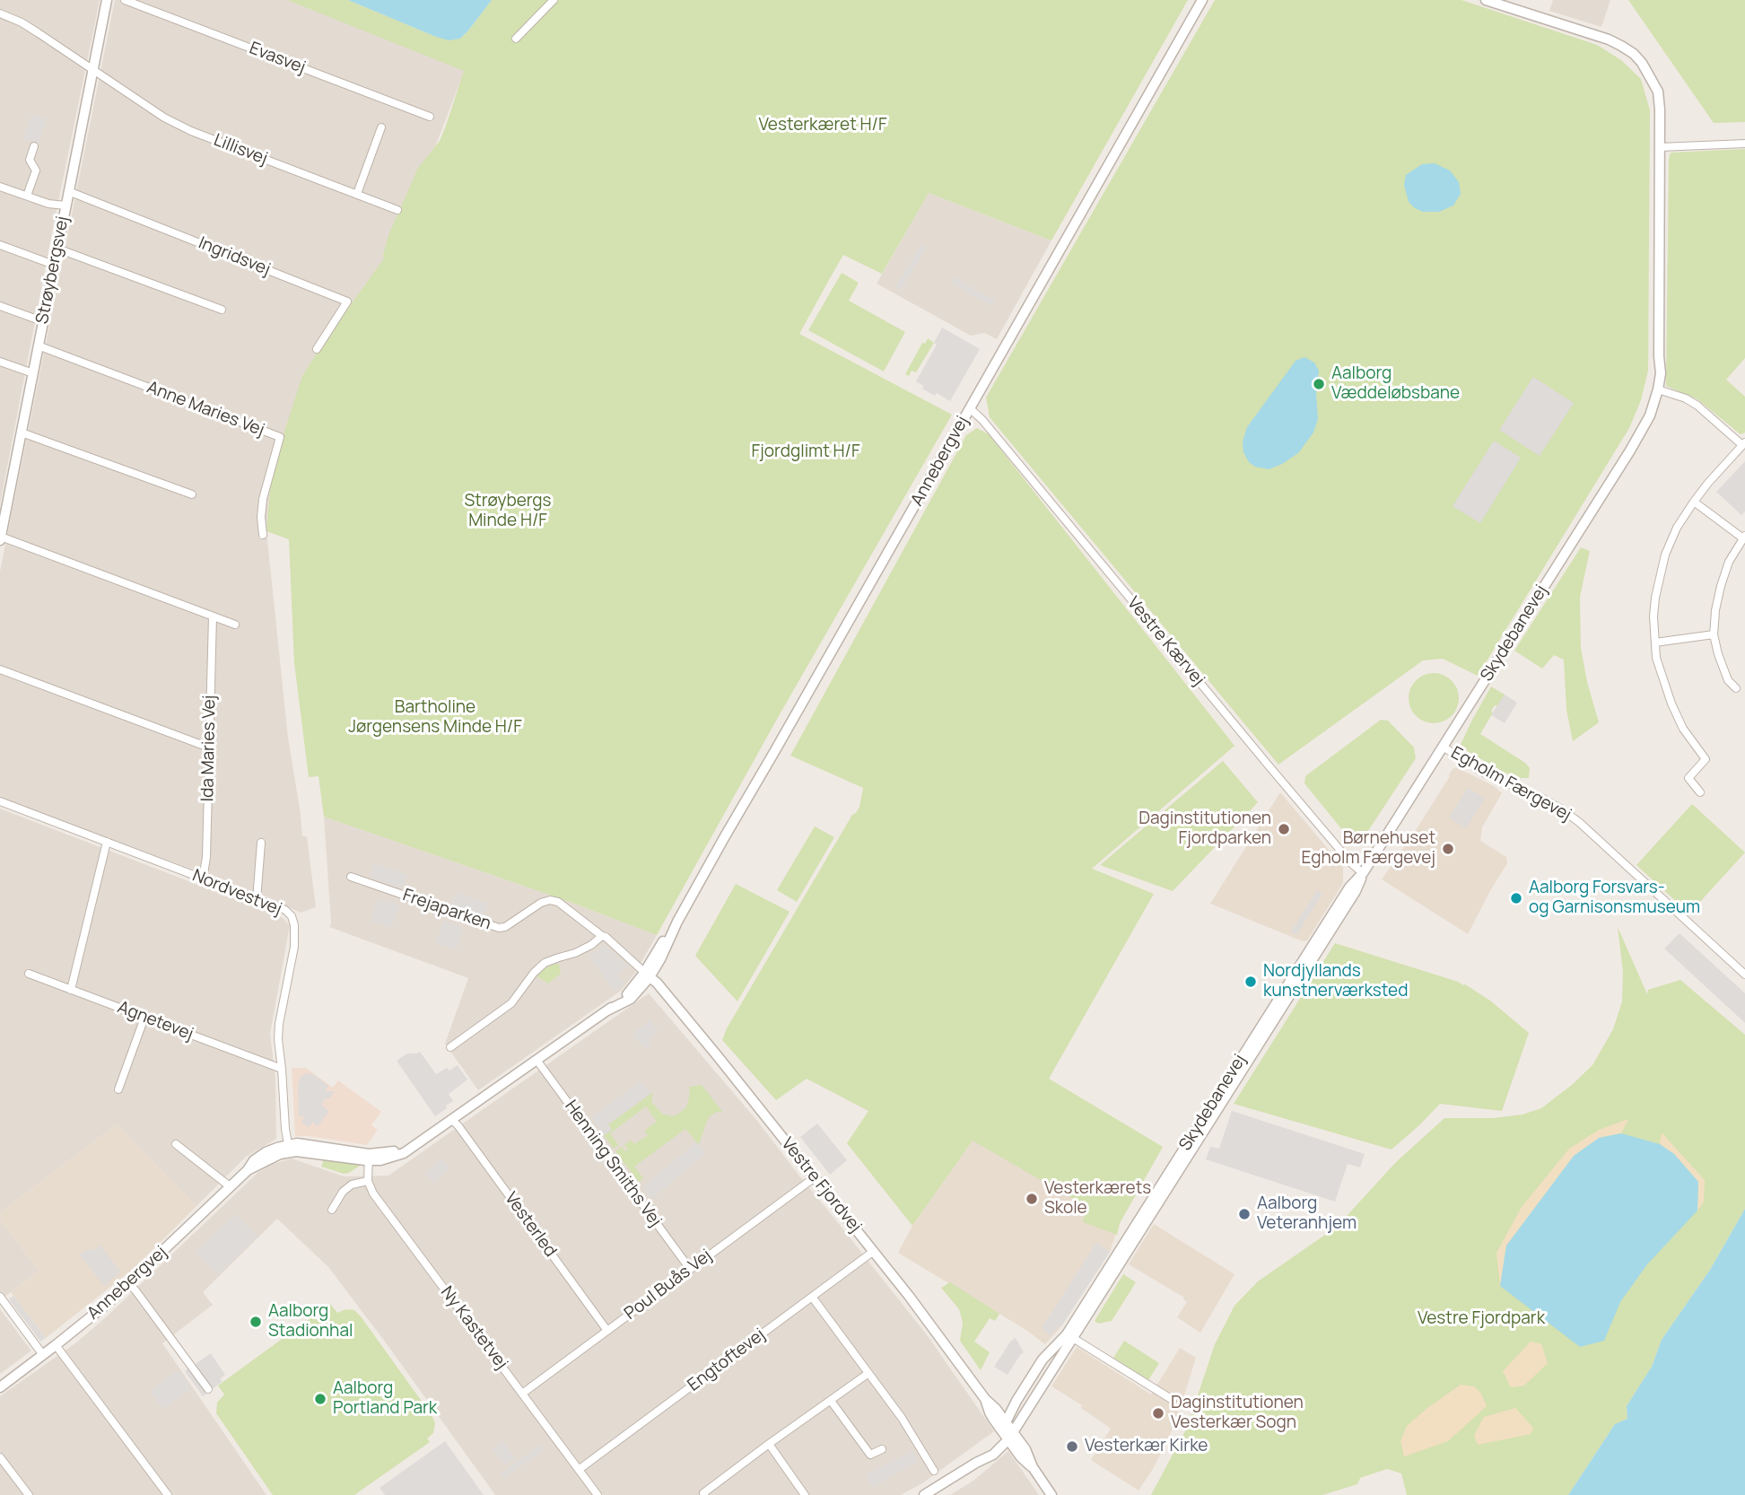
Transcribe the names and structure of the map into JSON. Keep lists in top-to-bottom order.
{
  "streets": {
    "street": [
      "Evasvej",
      "Lillisvej",
      "Ingridsvej",
      "Strøybergsvej",
      "Anne Maries Vej",
      "Annebergvej",
      "Skydebanevej",
      "Vestre Kærvej",
      "Ida Maries Vej",
      "Egholm Færgevej",
      "Nordvestvej",
      "Frejaparken",
      "Agnetevej",
      "Henning Smiths Vej",
      "Vestre Fjordvej",
      "Vesterled",
      "Poul Buås Vej",
      "Ny Kastetvej",
      "Engtoftevej"
    ]
  },
  "crossings": [
    ["Lillisvej", "Strøybergsvej"],
    ["Ingridsvej", "Strøybergsvej"],
    ["Strøybergsvej", "Anne Maries Vej"],
    ["Annebergvej", "Vestre Kærvej"],
    ["Annebergvej", "Nordvestvej"],
    ["Annebergvej", "Frejaparken"],
    ["Annebergvej", "Henning Smiths Vej"],
    ["Annebergvej", "Vestre Fjordvej"],
    ["Annebergvej", "Vesterled"],
    ["Skydebanevej", "Vestre Kærvej"],
    ["Skydebanevej", "Egholm Færgevej"],
    ["Skydebanevej", "Vestre Fjordvej"],
    ["Ida Maries Vej", "Nordvestvej"],
    ["Nordvestvej", "Agnetevej"],
    ["Frejaparken", "Vestre Fjordvej"],
    ["Henning Smiths Vej", "Poul Buås Vej"],
    ["Vestre Fjordvej", "Poul Buås Vej"],
    ["Vestre Fjordvej", "Engtoftevej"],
    ["Vesterled", "Poul Buås Vej"],
    ["Poul Buås Vej", "Ny Kastetvej"],
    ["Ny Kastetvej", "Engtoftevej"]
  ],
  "parks": [
    "Vesterkæret H/F",
    "Fjordglimt H/F",
    "Strøybergs Minde H/F",
    "Bartholine Jørgensens Minde H/F",
    "Vestre Fjordpark"
  ],
  "places": [
    "Aalborg Væddeløbsbane",
    "Daginstitutionen Fjordparken",
    "Børnehuset Egholm Færgevej",
    "Aalborg Forsvars- og Garnisonsmuseum",
    "Nordjyllands kunstnerværksted",
    "Vesterkærets Skole",
    "Aalborg Veteranhjem",
    "Aalborg Stadionhal",
    "Aalborg Portland Park",
    "Daginstitutionen Vesterkær Sogn",
    "Vesterkær Kirke"
  ]
}
